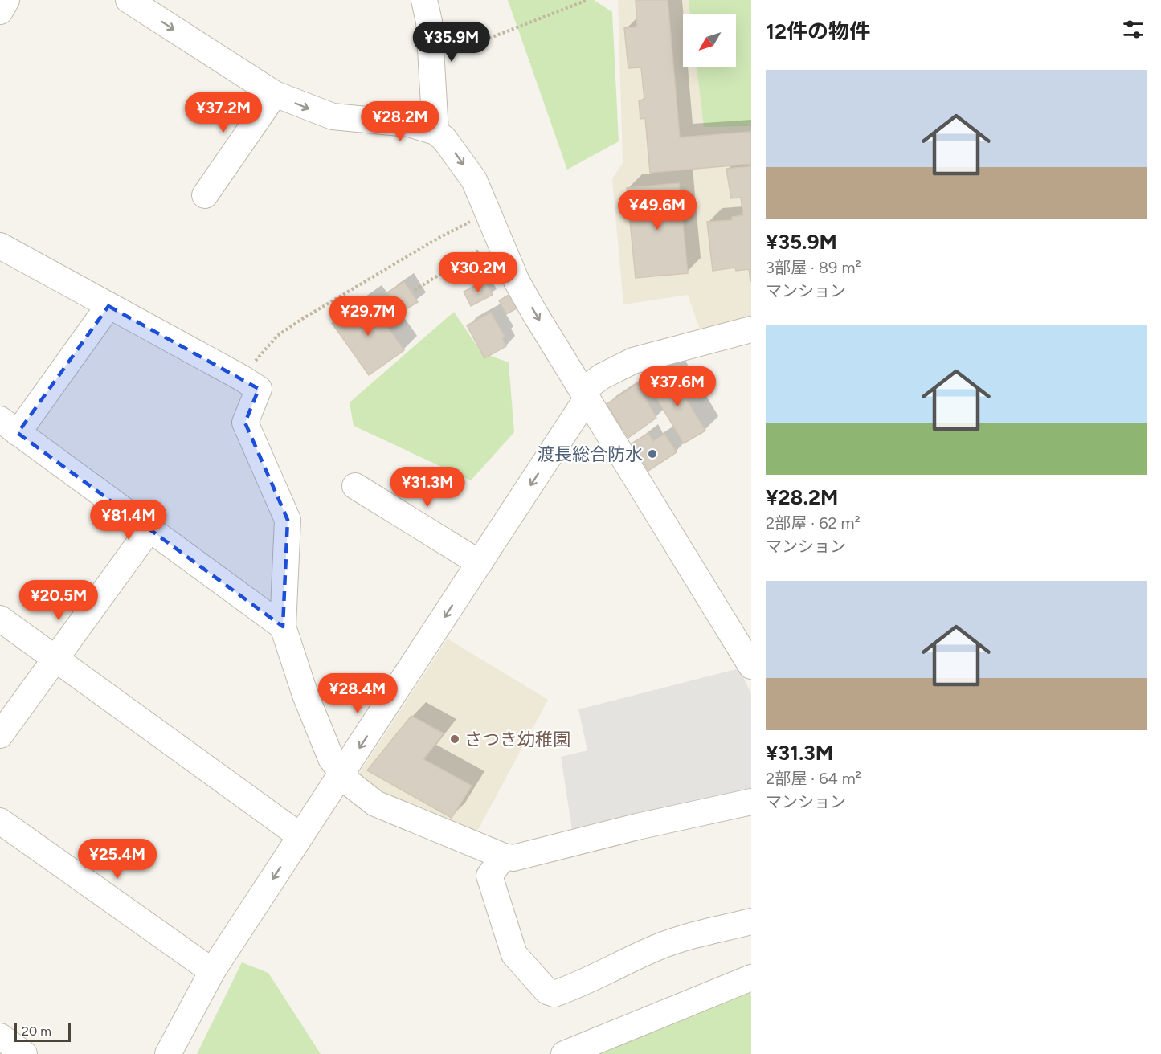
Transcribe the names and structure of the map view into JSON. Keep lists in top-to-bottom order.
{
  "places": ["渡長総合防水", "さつき幼稚園"],
  "scale_bar": "20 m",
  "north": "bottom left",
  "page": {
    "heading": "12件の物件",
    "price": [
      "¥35.9M",
      "¥37.2M",
      "¥28.2M",
      "¥49.6M",
      "¥30.2M",
      "¥29.7M",
      "¥37.6M",
      "¥31.3M",
      "¥81.4M",
      "¥20.5M",
      "¥28.4M",
      "¥25.4M"
    ],
    "list": [
      {
        "name": "¥35.9M",
        "note": "3部屋 · 89 m² · マンション"
      },
      {
        "name": "¥28.2M",
        "note": "2部屋 · 62 m² · マンション"
      },
      {
        "name": "¥31.3M",
        "note": "2部屋 · 64 m² · マンション"
      }
    ],
    "scale": "20 m"
  }
}
